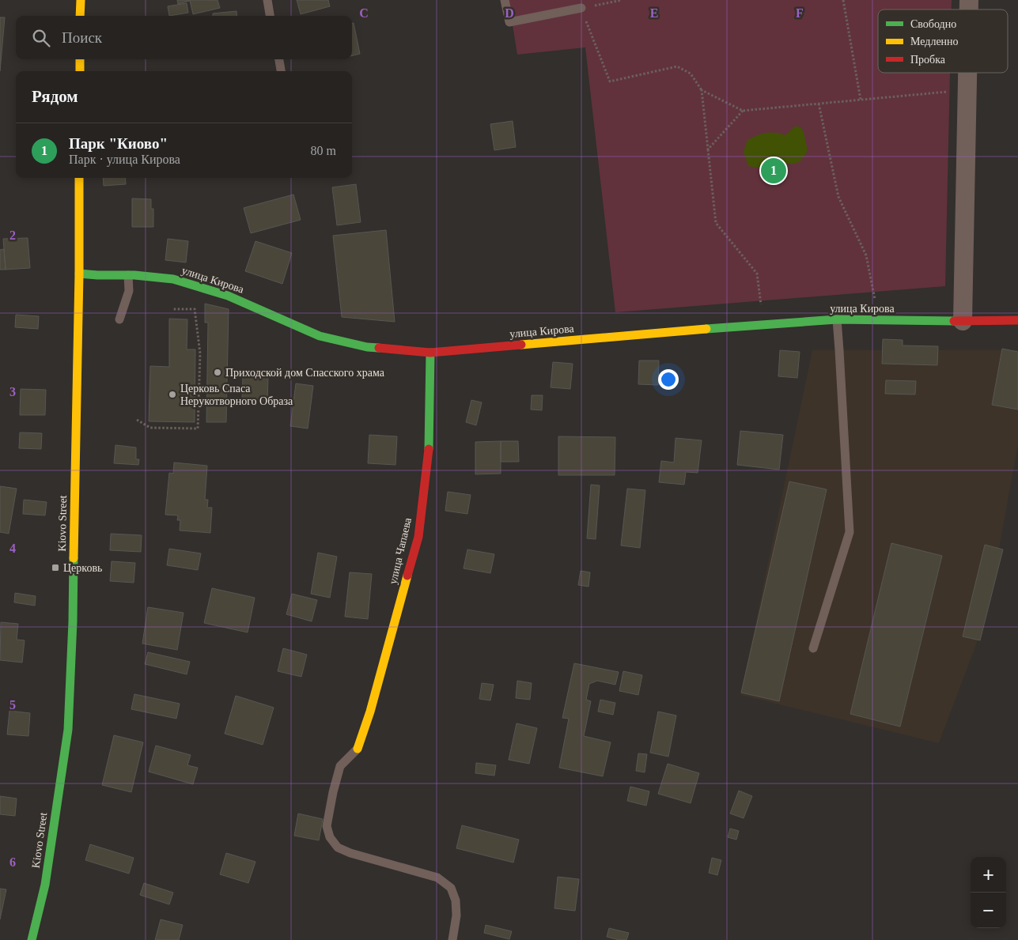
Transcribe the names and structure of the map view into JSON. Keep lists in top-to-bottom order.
{
  "streets": {
    "street": ["улица Кирова", "Kiovo Street", "улица Чапаева"]
  },
  "crossings": [
    ["улица Кирова", "Kiovo Street"],
    ["улица Кирова", "улица Чапаева"]
  ],
  "places": {
    "other": ["Приходской дом Спасского храма", "Церковь Спаса Нерукотворного Образа"],
    "transit": ["Церковь"]
  },
  "legend": ["Свободно", "Медленно", "Пробка"],
  "page": {
    "search": "Поиск",
    "heading": "Рядом",
    "list": [
      {
        "mark": "1",
        "name": "Парк \"Киово\"",
        "note": "Парк · улица Кирова",
        "value": "80 m"
      }
    ],
    "pins": "1",
    "map_buttons": ["+", "−"]
  },
  "grid": {
    "columns": [
      "C",
      "D",
      "E",
      "F"
    ],
    "rows": [
      "2",
      "3",
      "4",
      "5",
      "6"
    ]
  }
}
